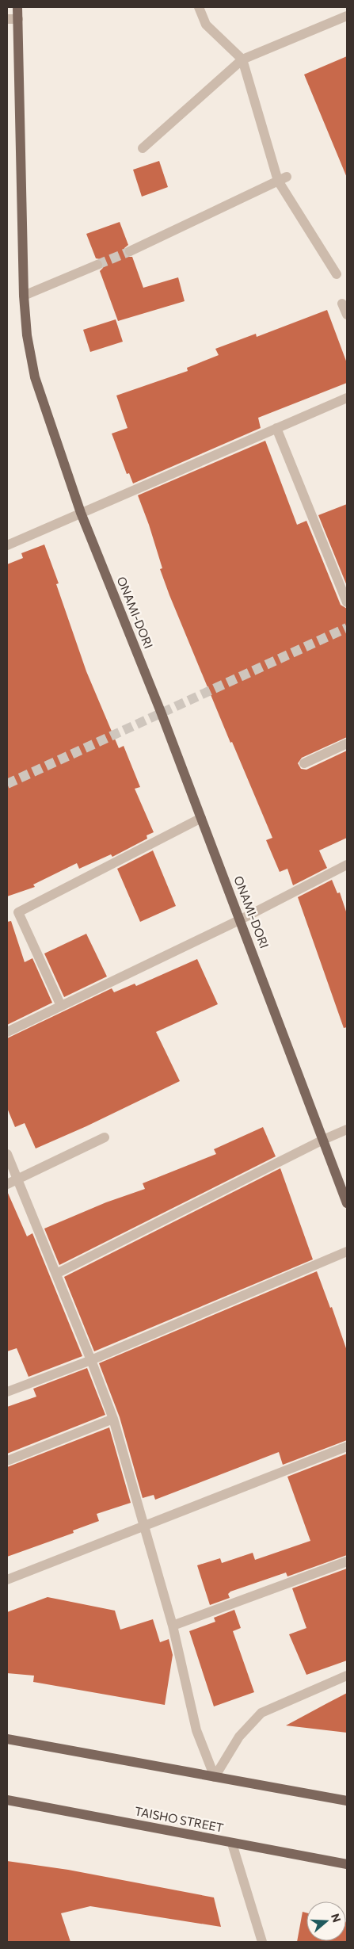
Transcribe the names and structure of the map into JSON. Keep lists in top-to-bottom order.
{
  "streets": {
    "main road": ["ONAMI-DORI", "TAISHO STREET"]
  },
  "north": "right"
}
